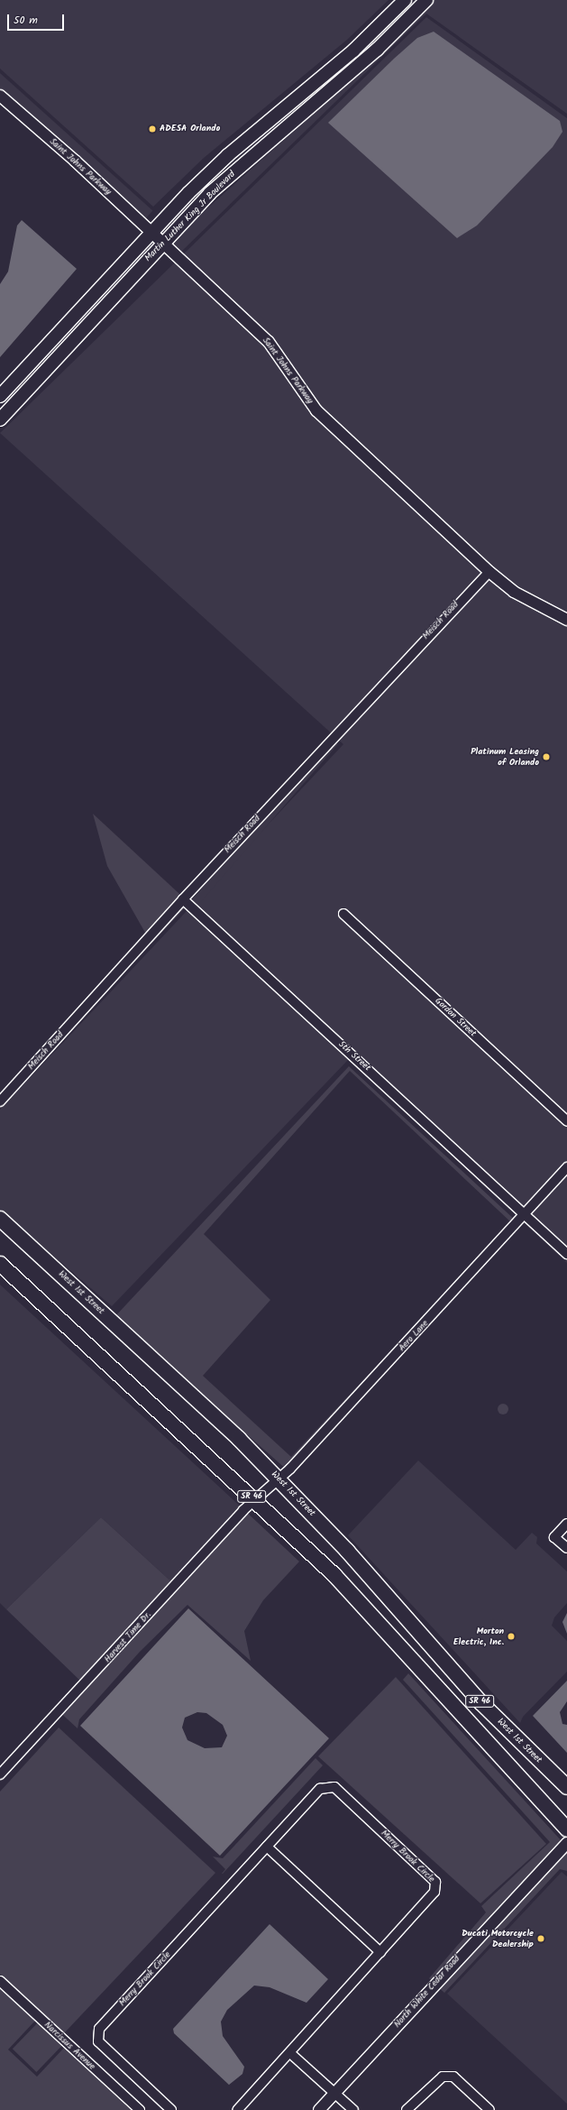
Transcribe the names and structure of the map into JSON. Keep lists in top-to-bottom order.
{
  "streets": {
    "main road": ["Martin Luther King Jr Boulevard", "West 1st Street", "SR 46"],
    "street": [
      "Saint Johns Parkway",
      "Meisch Road",
      "Gordon Street",
      "5th Street",
      "Aero Lane",
      "Harvest Time Dr.",
      "Merry Brook Circle",
      "North White Cedar Road",
      "Narcissus Avenue"
    ]
  },
  "crossings": [
    ["Saint Johns Parkway", "Martin Luther King Jr Boulevard"],
    ["Saint Johns Parkway", "Meisch Road"],
    ["Meisch Road", "5th Street"],
    ["5th Street", "Aero Lane"],
    ["West 1st Street", "Aero Lane"],
    ["Aero Lane", "SR 46"],
    ["Aero Lane", "Harvest Time Dr."],
    ["SR 46", "Harvest Time Dr."]
  ],
  "places": [
    "ADESA Orlando",
    "Platinum Leasing of Orlando",
    "Morton Electric, Inc.",
    "Ducati Motorcycle Dealership"
  ],
  "scale_bar": "50 m"
}
